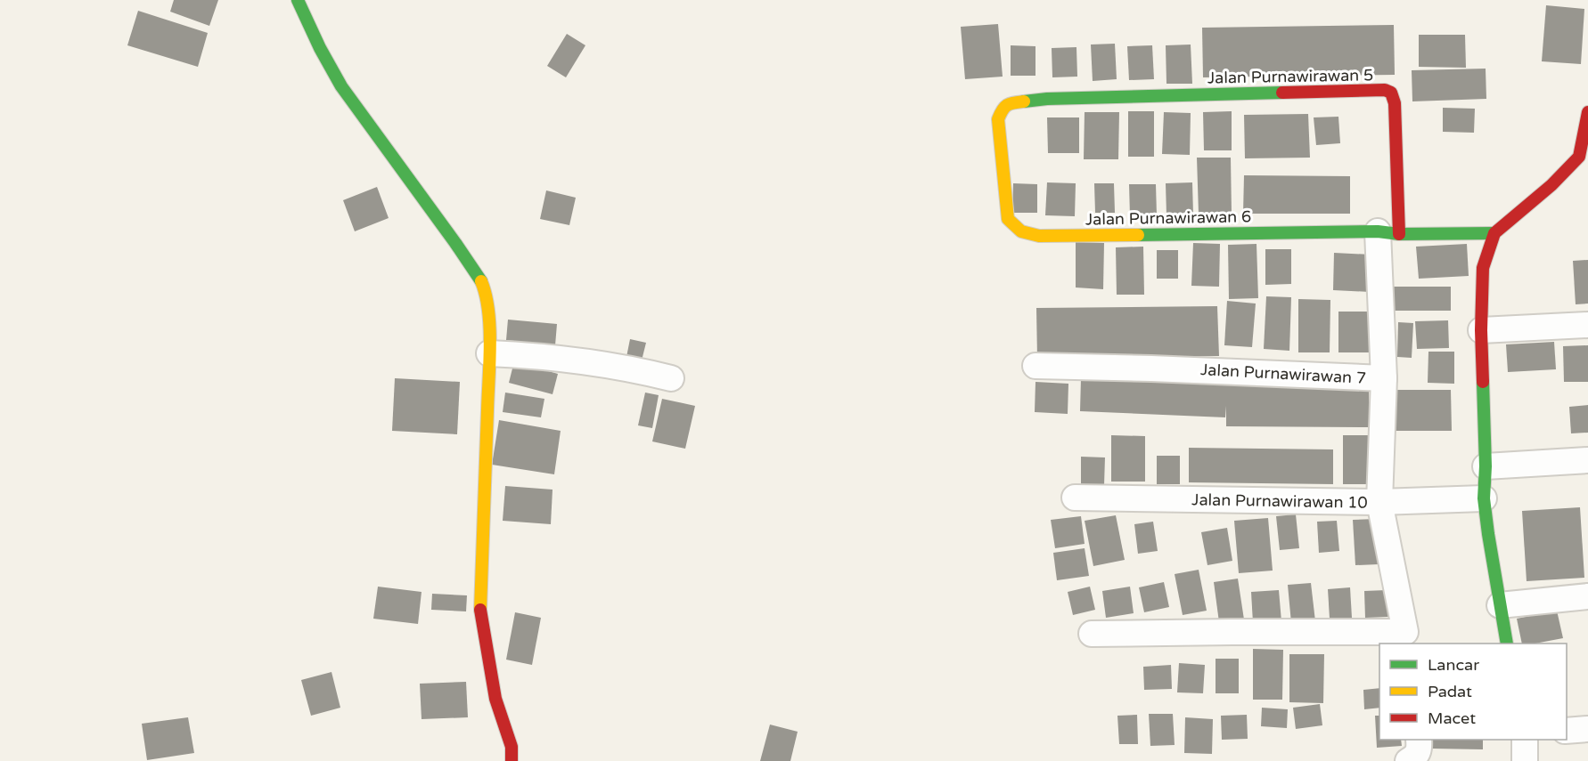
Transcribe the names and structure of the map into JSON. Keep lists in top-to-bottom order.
{
  "streets": {
    "street": [
      "Jalan Purnawirawan 5",
      "Jalan Purnawirawan 6",
      "Jalan Purnawirawan 7",
      "Jalan Purnawirawan 10"
    ]
  },
  "crossings": [
    ["Jalan Purnawirawan 5", "Jalan Purnawirawan 6"],
    ["Jalan Purnawirawan 5", "Jalan Purnawirawan 7"],
    ["Jalan Purnawirawan 6", "Jalan Purnawirawan 7"]
  ],
  "legend": ["Lancar", "Padat", "Macet"]
}
